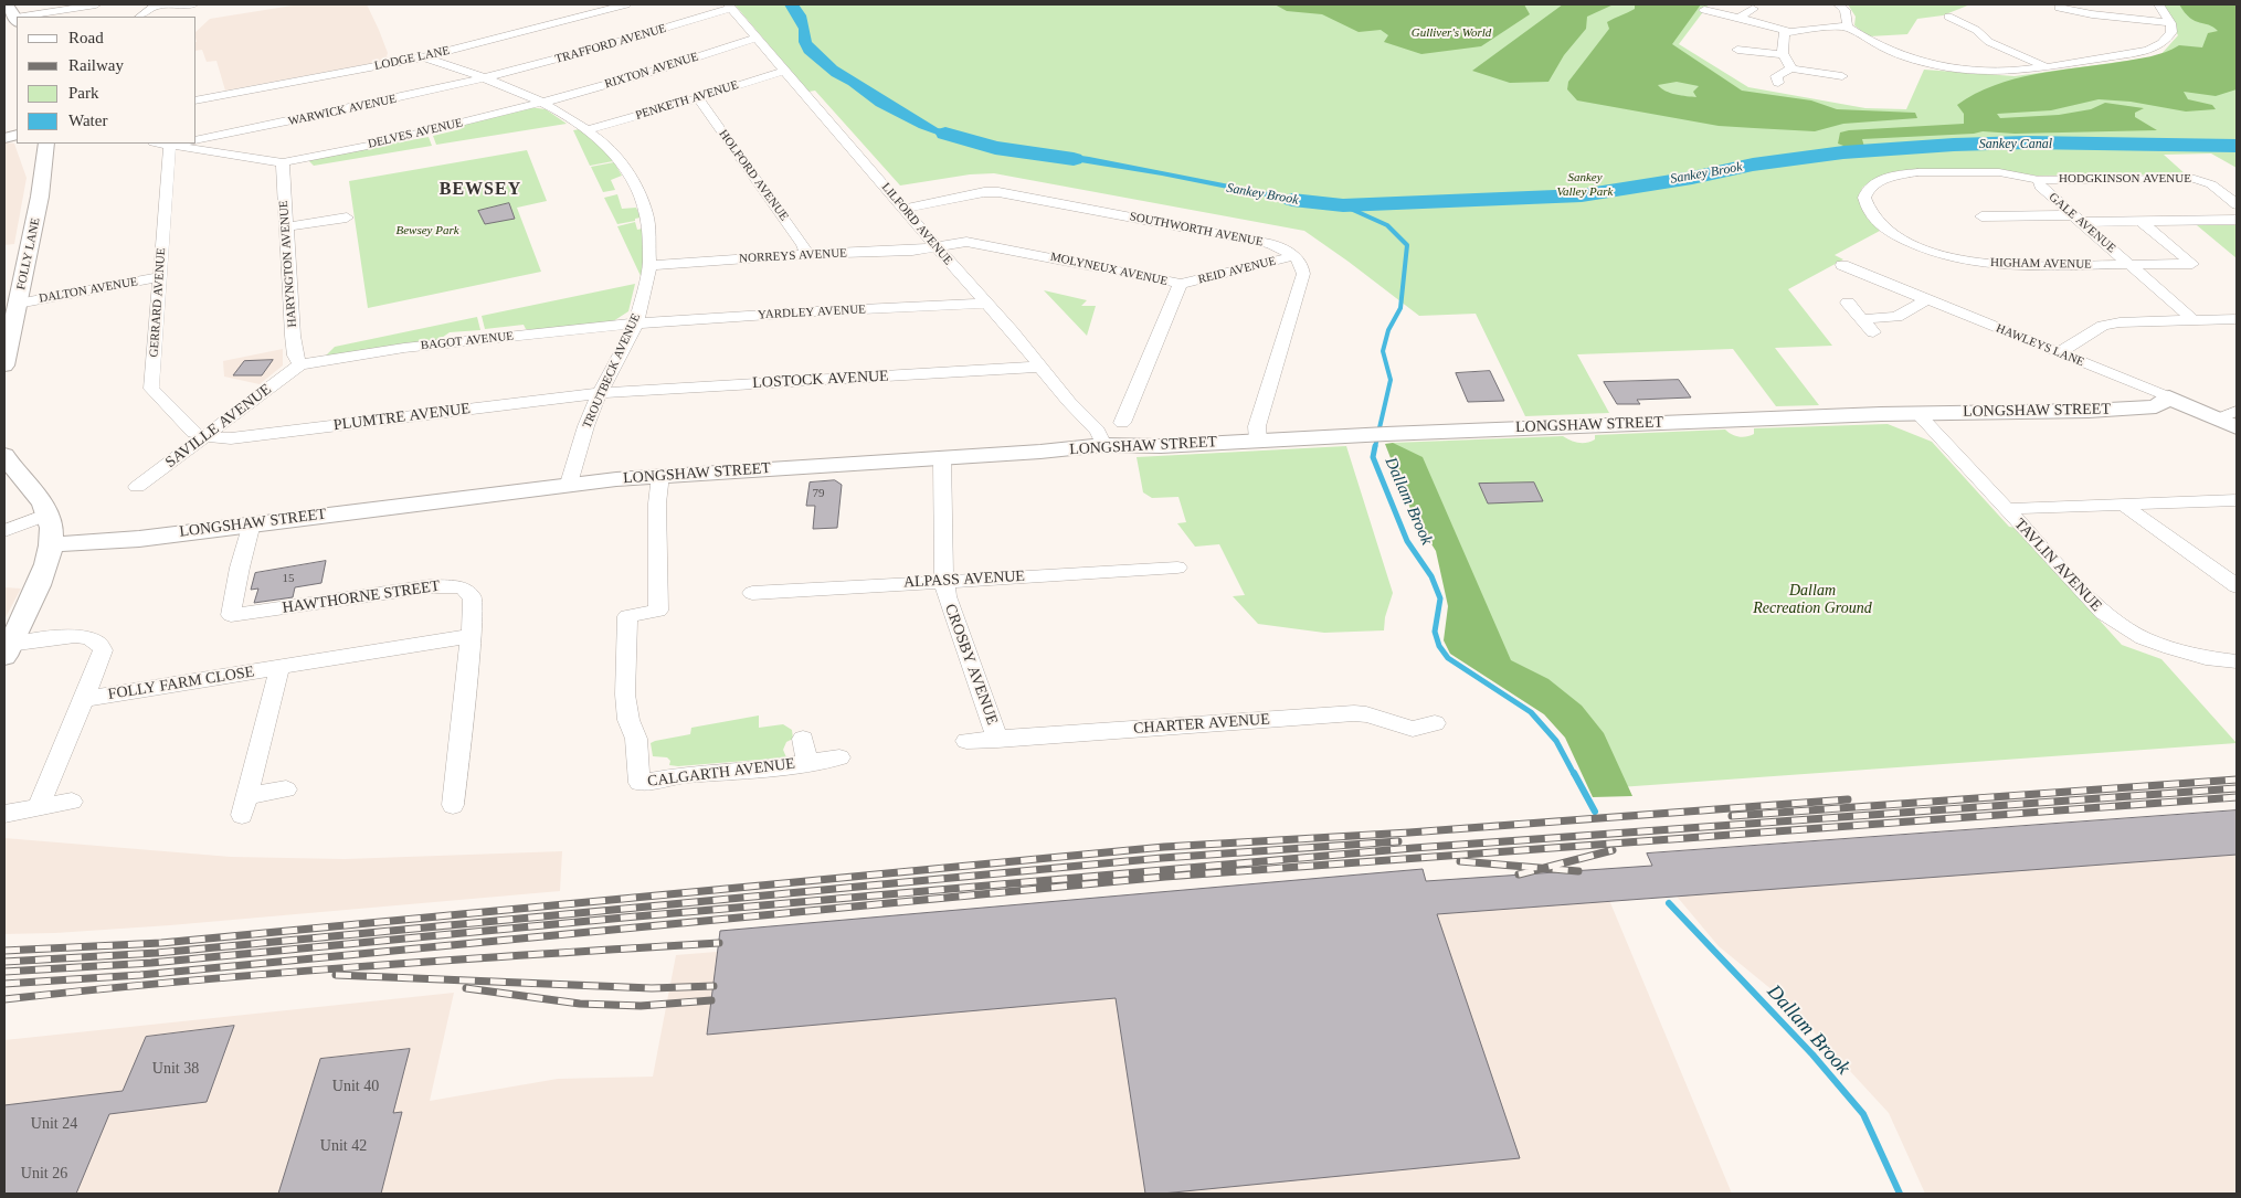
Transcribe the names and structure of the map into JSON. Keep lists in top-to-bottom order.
{
  "streets": {
    "street": [
      "TRAFFORD AVENUE",
      "LODGE LANE",
      "RIXTON AVENUE",
      "PENKETH AVENUE",
      "WARWICK AVENUE",
      "DELVES AVENUE",
      "HOLFORD AVENUE",
      "HODGKINSON AVENUE",
      "GALE AVENUE",
      "LILFORD AVENUE",
      "SOUTHWORTH AVENUE",
      "FOLLY LANE",
      "NORREYS AVENUE",
      "HARYNGTON AVENUE",
      "HIGHAM AVENUE",
      "MOLYNEUX AVENUE",
      "REID AVENUE",
      "DALTON AVENUE",
      "GERRARD AVENUE",
      "YARDLEY AVENUE",
      "BAGOT AVENUE",
      "HAWLEYS LANE",
      "TROUTBECK AVENUE",
      "LOSTOCK AVENUE",
      "LONGSHAW STREET",
      "PLUMTRE AVENUE",
      "SAVILLE AVENUE",
      "TAVLIN AVENUE",
      "ALPASS AVENUE",
      "HAWTHORNE STREET",
      "CROSBY AVENUE",
      "FOLLY FARM CLOSE",
      "CHARTER AVENUE",
      "CALGARTH AVENUE"
    ]
  },
  "crossings": [
    ["TRAFFORD AVENUE", "WARWICK AVENUE"],
    ["TRAFFORD AVENUE", "LILFORD AVENUE"],
    ["TRAFFORD AVENUE", "TROUTBECK AVENUE"],
    ["LODGE LANE", "TROUTBECK AVENUE"],
    ["RIXTON AVENUE", "DELVES AVENUE"],
    ["RIXTON AVENUE", "LILFORD AVENUE"],
    ["RIXTON AVENUE", "TROUTBECK AVENUE"],
    ["PENKETH AVENUE", "HOLFORD AVENUE"],
    ["PENKETH AVENUE", "LILFORD AVENUE"],
    ["PENKETH AVENUE", "TROUTBECK AVENUE"],
    ["WARWICK AVENUE", "TROUTBECK AVENUE"],
    ["DELVES AVENUE", "HARYNGTON AVENUE"],
    ["DELVES AVENUE", "TROUTBECK AVENUE"],
    ["HOLFORD AVENUE", "NORREYS AVENUE"],
    ["HODGKINSON AVENUE", "GALE AVENUE"],
    ["HODGKINSON AVENUE", "HIGHAM AVENUE"],
    ["GALE AVENUE", "HIGHAM AVENUE"],
    ["LILFORD AVENUE", "SOUTHWORTH AVENUE"],
    ["LILFORD AVENUE", "NORREYS AVENUE"],
    ["LILFORD AVENUE", "MOLYNEUX AVENUE"],
    ["LILFORD AVENUE", "YARDLEY AVENUE"],
    ["LILFORD AVENUE", "LOSTOCK AVENUE"],
    ["LILFORD AVENUE", "LONGSHAW STREET"],
    ["SOUTHWORTH AVENUE", "REID AVENUE"],
    ["FOLLY LANE", "DALTON AVENUE"],
    ["NORREYS AVENUE", "MOLYNEUX AVENUE"],
    ["NORREYS AVENUE", "TROUTBECK AVENUE"],
    ["HARYNGTON AVENUE", "BAGOT AVENUE"],
    ["HARYNGTON AVENUE", "SAVILLE AVENUE"],
    ["MOLYNEUX AVENUE", "REID AVENUE"],
    ["DALTON AVENUE", "GERRARD AVENUE"],
    ["GERRARD AVENUE", "PLUMTRE AVENUE"],
    ["GERRARD AVENUE", "SAVILLE AVENUE"],
    ["YARDLEY AVENUE", "BAGOT AVENUE"],
    ["YARDLEY AVENUE", "TROUTBECK AVENUE"],
    ["BAGOT AVENUE", "TROUTBECK AVENUE"],
    ["BAGOT AVENUE", "SAVILLE AVENUE"],
    ["HAWLEYS LANE", "LONGSHAW STREET"],
    ["TROUTBECK AVENUE", "LOSTOCK AVENUE"],
    ["TROUTBECK AVENUE", "LONGSHAW STREET"],
    ["TROUTBECK AVENUE", "PLUMTRE AVENUE"],
    ["LOSTOCK AVENUE", "PLUMTRE AVENUE"],
    ["LONGSHAW STREET", "TAVLIN AVENUE"],
    ["LONGSHAW STREET", "HAWTHORNE STREET"],
    ["LONGSHAW STREET", "CROSBY AVENUE"],
    ["LONGSHAW STREET", "CALGARTH AVENUE"],
    ["PLUMTRE AVENUE", "SAVILLE AVENUE"],
    ["ALPASS AVENUE", "CROSBY AVENUE"],
    ["HAWTHORNE STREET", "FOLLY FARM CLOSE"],
    ["CROSBY AVENUE", "CHARTER AVENUE"]
  ],
  "districts": ["BEWSEY"],
  "water": ["Sankey Canal", "Sankey Brook", "Dallam Brook"],
  "parks": [
    "Gulliver's World",
    "Sankey Valley Park",
    "Bewsey Park",
    "Dallam Recreation Ground"
  ],
  "house_numbers": [
    "79",
    "15",
    "Unit 38",
    "Unit 40",
    "Unit 24",
    "Unit 42",
    "Unit 26"
  ],
  "legend": [
    "Road",
    "Railway",
    "Park",
    "Water"
  ]
}
